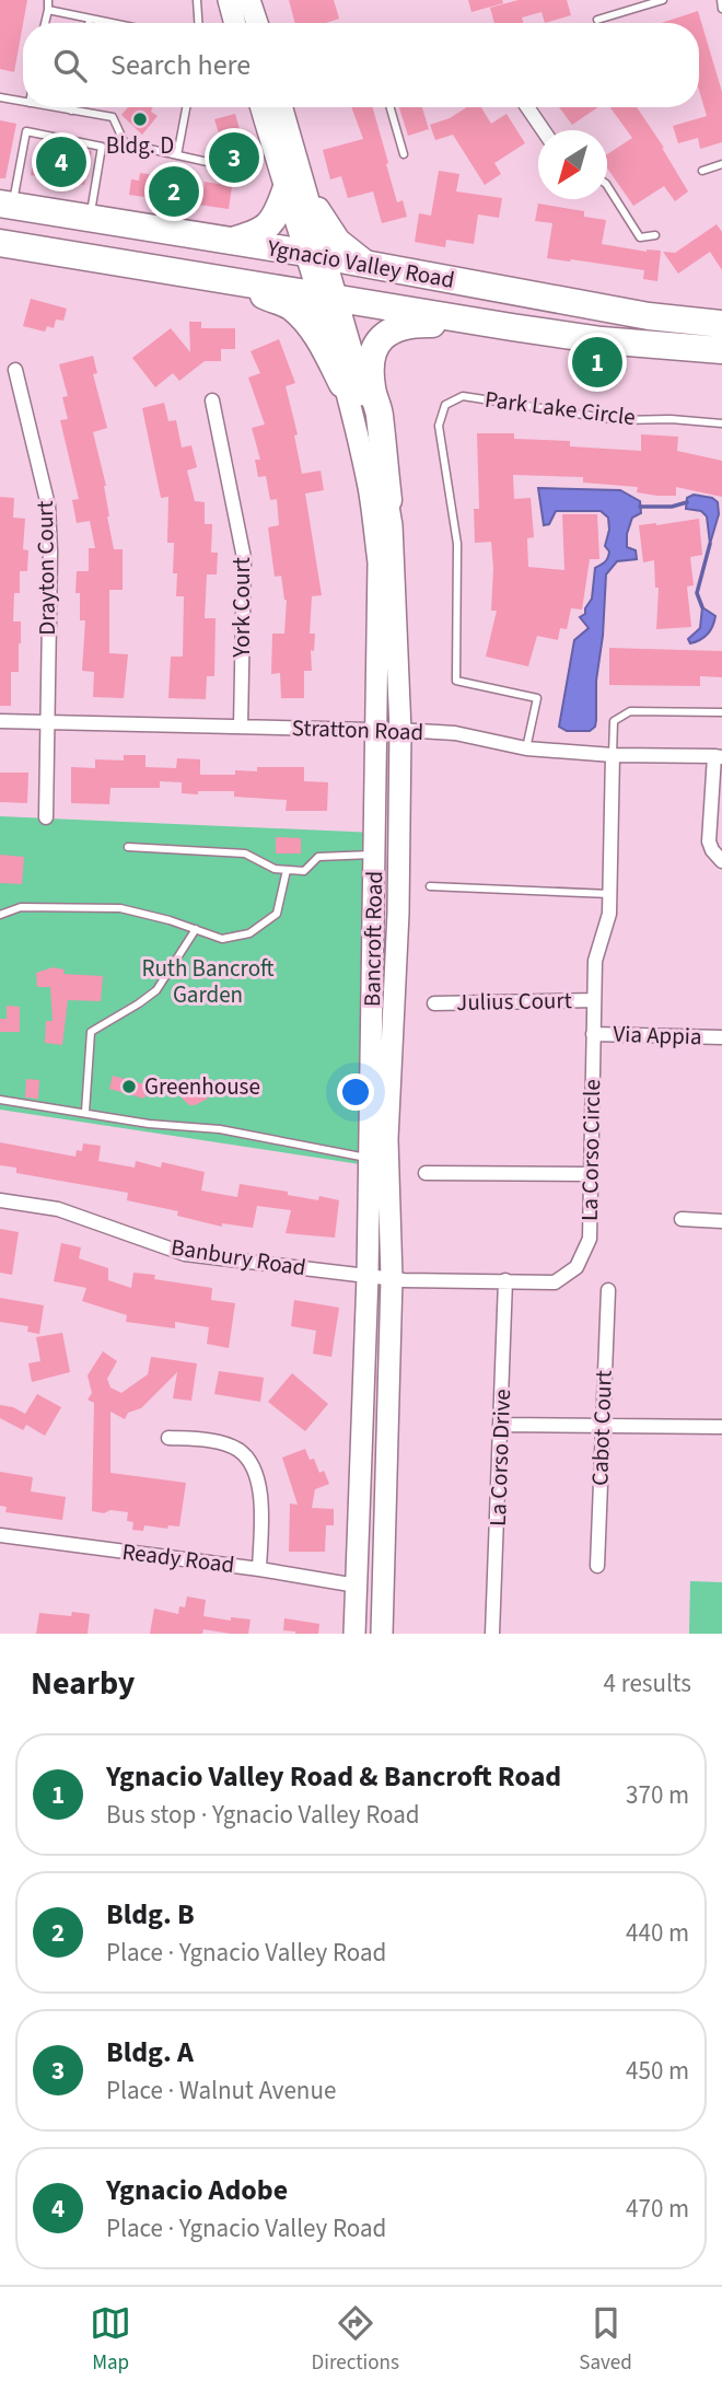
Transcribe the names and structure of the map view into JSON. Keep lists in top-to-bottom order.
{
  "streets": {
    "highway": ["Ygnacio Valley Road"],
    "main road": ["Bancroft Road"],
    "street": [
      "Drayton Court",
      "York Court",
      "Stratton Road",
      "Julius Court",
      "Via Appia",
      "La Corso Circle",
      "Banbury Road",
      "Cabot Court",
      "La Corso Drive",
      "Ready Road"
    ],
    "lane": ["Park Lake Circle"]
  },
  "crossings": [
    ["Ygnacio Valley Road", "Bancroft Road"],
    ["Park Lake Circle", "Stratton Road"],
    ["Drayton Court", "Stratton Road"],
    ["York Court", "Stratton Road"],
    ["Stratton Road", "Bancroft Road"],
    ["Bancroft Road", "La Corso Circle"],
    ["Bancroft Road", "Banbury Road"],
    ["Bancroft Road", "Ready Road"],
    ["Julius Court", "La Corso Circle"],
    ["Via Appia", "La Corso Circle"],
    ["La Corso Circle", "Banbury Road"],
    ["La Corso Circle", "La Corso Drive"]
  ],
  "parks": ["Ruth Bancroft Garden"],
  "places": ["Bldg. D", "Greenhouse"],
  "north": "bottom left",
  "page": {
    "search": "Search here",
    "pins": [
      "3",
      "4",
      "2",
      "1"
    ],
    "heading": ["Nearby", "4 results"],
    "list": [
      {
        "mark": "1",
        "name": "Ygnacio Valley Road & Bancroft Road",
        "note": "Bus stop · Ygnacio Valley Road",
        "value": "370 m"
      },
      {
        "mark": "2",
        "name": "Bldg. B",
        "note": "Place · Ygnacio Valley Road",
        "value": "440 m"
      },
      {
        "mark": "3",
        "name": "Bldg. A",
        "note": "Place · Walnut Avenue",
        "value": "450 m"
      },
      {
        "mark": "4",
        "name": "Ygnacio Adobe",
        "note": "Place · Ygnacio Valley Road",
        "value": "470 m"
      }
    ],
    "nav": ["Map", "Directions", "Saved"]
  }
}
